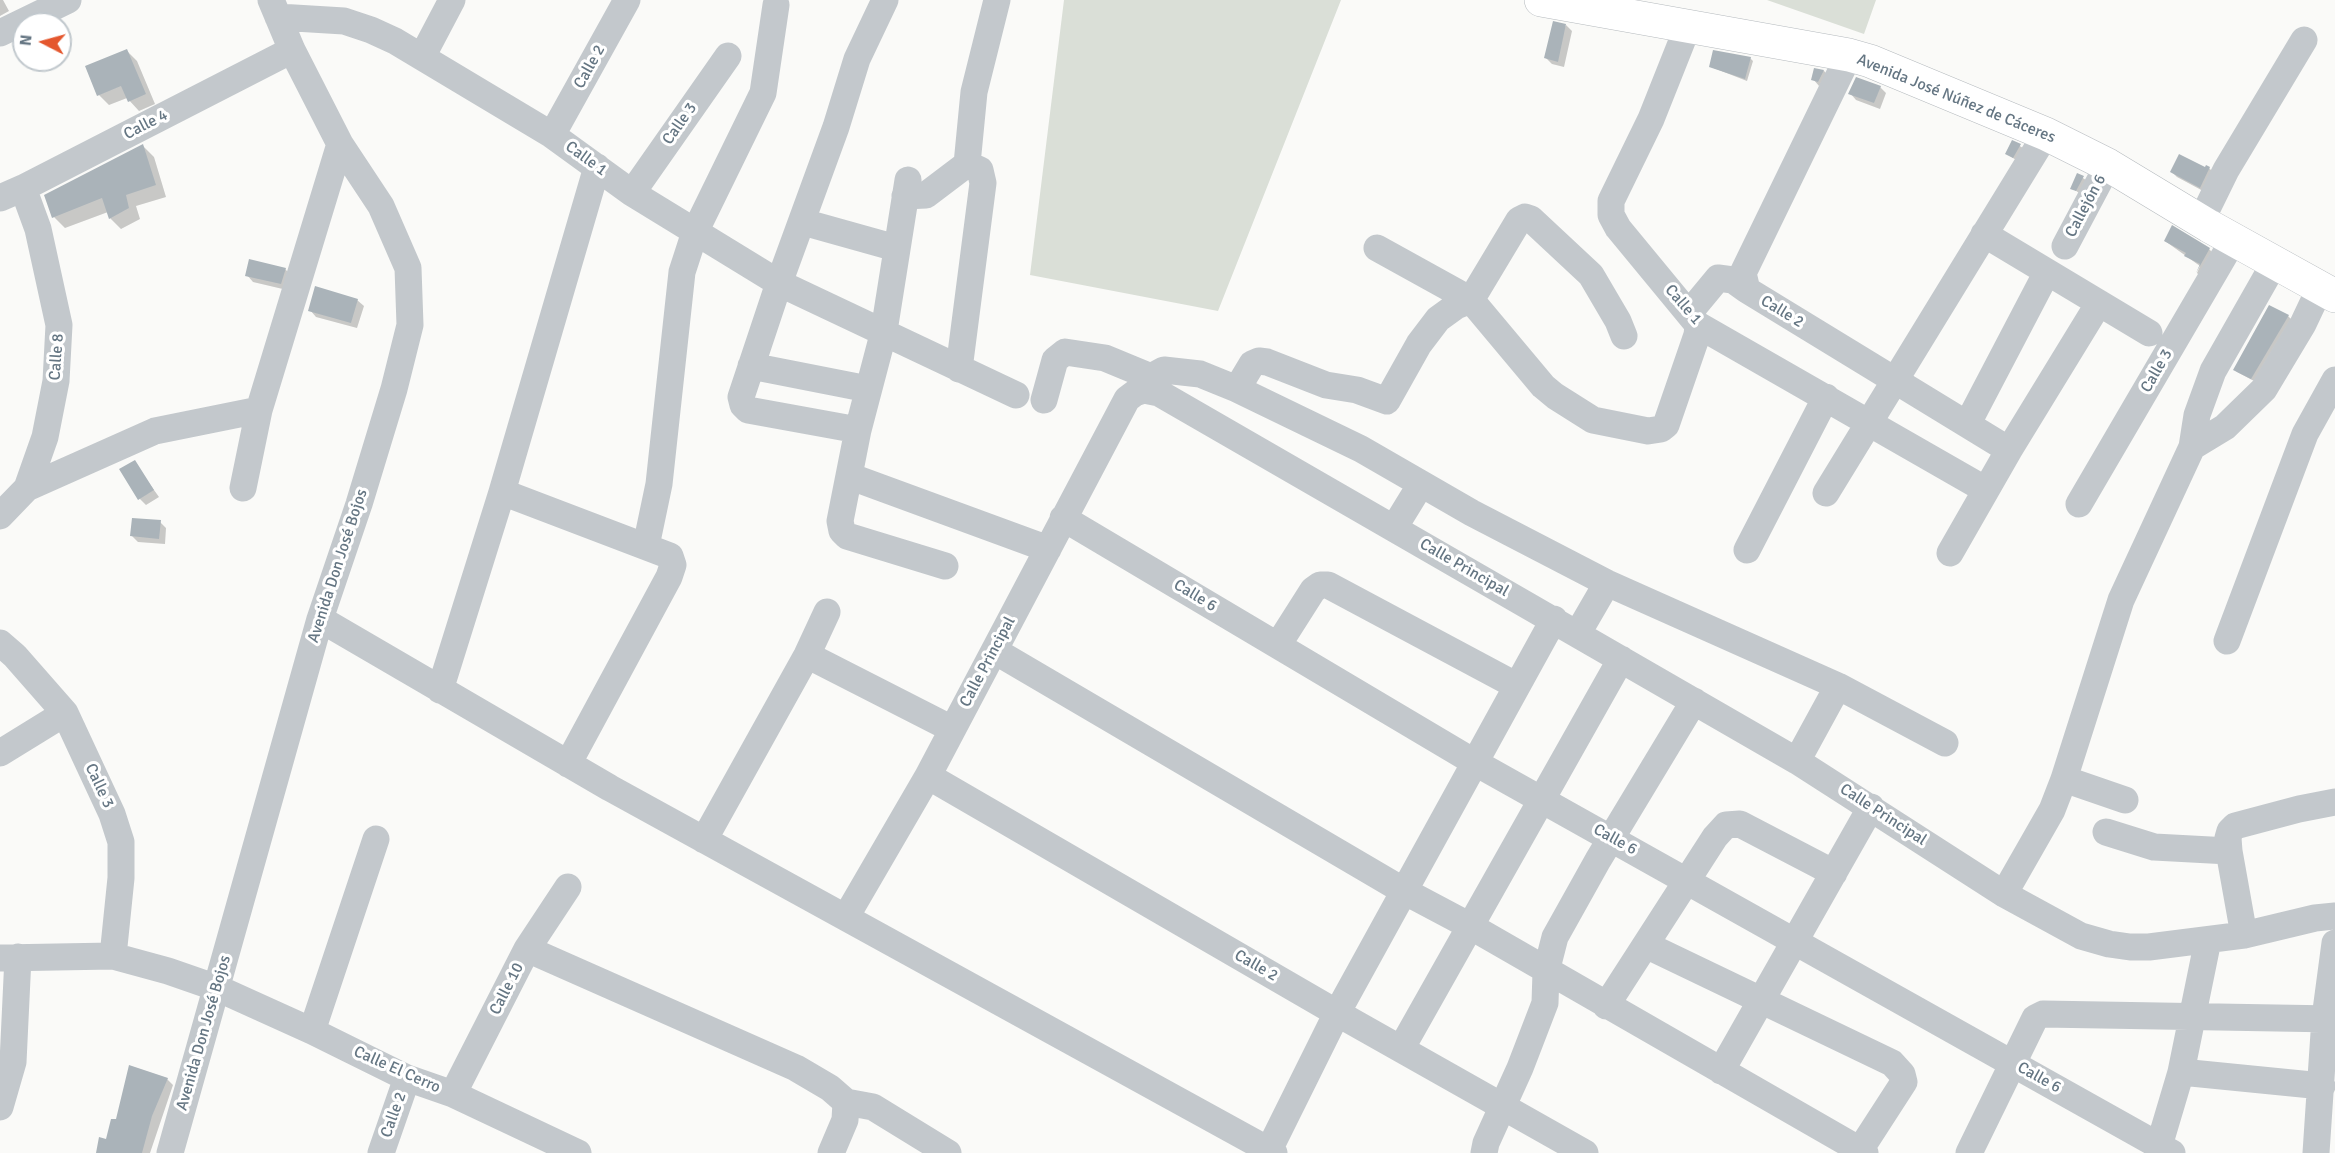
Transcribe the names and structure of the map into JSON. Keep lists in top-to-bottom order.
{
  "streets": {
    "main road": ["Avenida José Núñez de Cáceres"],
    "street": [
      "Calle 2",
      "Calle 3",
      "Calle 4",
      "Calle 1",
      "Callejón 6",
      "Calle 8",
      "Avenida Don José Bojos",
      "Calle Principal",
      "Calle 6",
      "Calle 10",
      "Calle El Cerro"
    ]
  },
  "crossings": [
    ["Calle 2", "Avenida José Núñez de Cáceres"],
    ["Calle 2", "Calle 1"],
    ["Calle 2", "Calle Principal"],
    ["Calle 2", "Calle El Cerro"],
    ["Avenida José Núñez de Cáceres", "Calle 3"],
    ["Avenida José Núñez de Cáceres", "Calle 1"],
    ["Avenida José Núñez de Cáceres", "Callejón 6"],
    ["Calle 3", "Calle 1"],
    ["Calle 4", "Calle 8"],
    ["Calle 4", "Avenida Don José Bojos"],
    ["Calle 1", "Avenida Don José Bojos"],
    ["Avenida Don José Bojos", "Calle El Cerro"],
    ["Calle Principal", "Calle 6"],
    ["Calle 10", "Calle El Cerro"]
  ],
  "north": "left"
}
